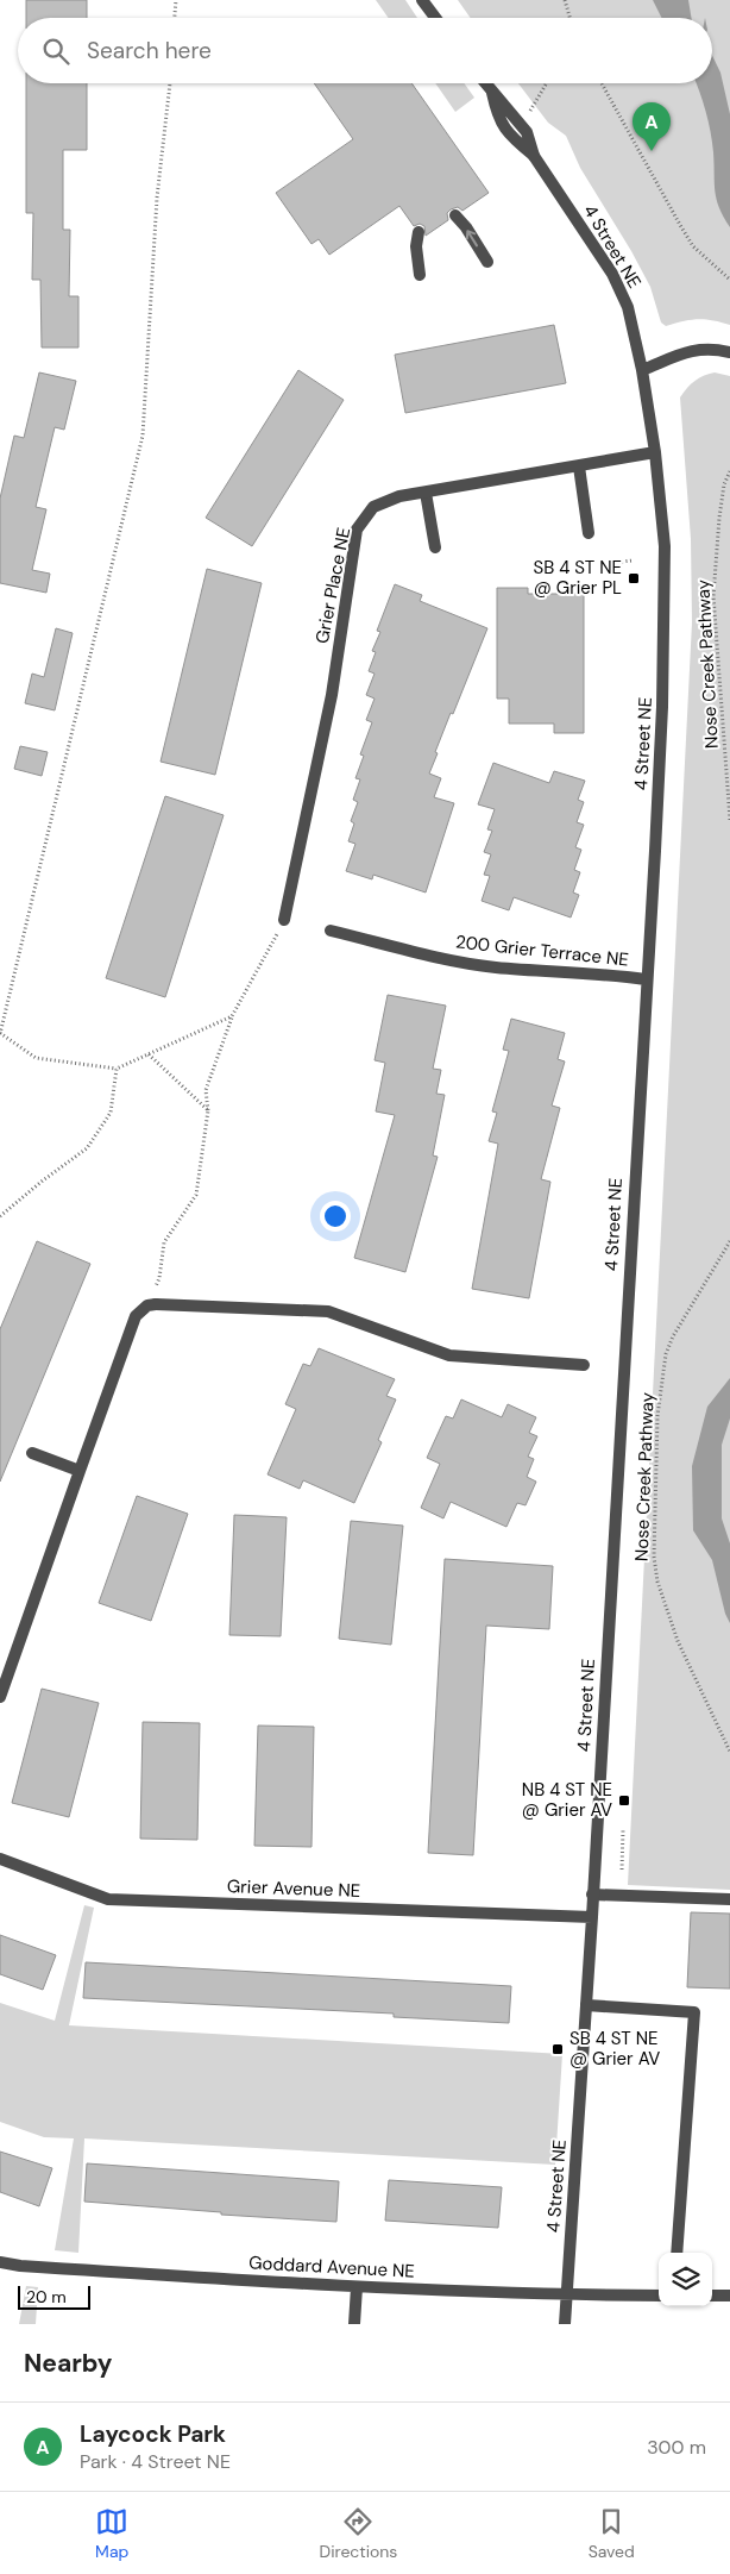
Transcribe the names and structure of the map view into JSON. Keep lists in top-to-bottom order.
{
  "streets": {
    "street": [
      "4 Street NE",
      "Grier Place NE",
      "200 Grier Terrace NE",
      "Grier Avenue NE",
      "Goddard Avenue NE"
    ],
    "path": ["Nose Creek Pathway"]
  },
  "crossings": [
    ["4 Street NE", "Grier Place NE"],
    ["4 Street NE", "200 Grier Terrace NE"],
    ["4 Street NE", "Grier Avenue NE"],
    ["4 Street NE", "Goddard Avenue NE"]
  ],
  "places": {
    "transit": ["SB 4 ST NE @ Grier PL", "NB 4 ST NE @ Grier AV", "SB 4 ST NE @ Grier AV"]
  },
  "scale_bar": "20 m",
  "page": {
    "search": "Search here",
    "pins": "A",
    "scale": "20 m",
    "heading": "Nearby",
    "list": [
      {
        "mark": "A",
        "name": "Laycock Park",
        "note": "Park · 4 Street NE",
        "value": "300 m"
      }
    ],
    "nav": ["Map", "Directions", "Saved"]
  }
}
